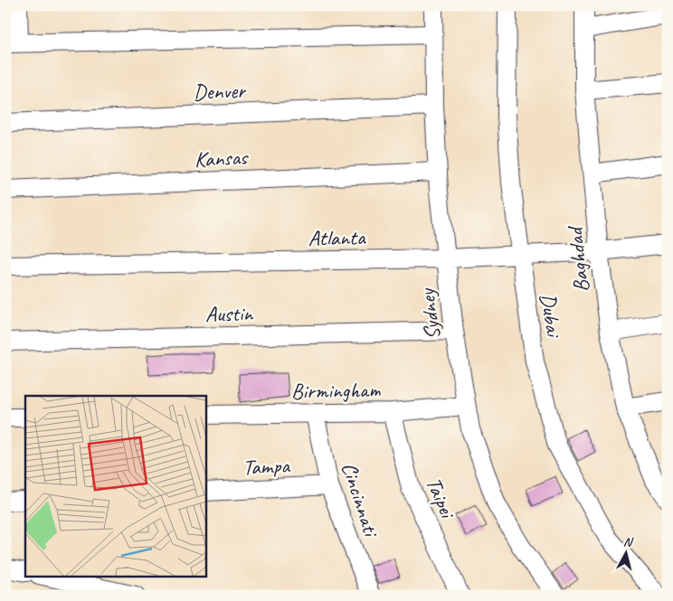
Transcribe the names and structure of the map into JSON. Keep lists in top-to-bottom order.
{
  "streets": {
    "street": [
      "Denver",
      "Kansas",
      "Atlanta",
      "Baghdad",
      "Austin",
      "Sydney",
      "Dubai",
      "Birmingham",
      "Tampa",
      "Taipei",
      "Cincinnati"
    ]
  },
  "crossings": [
    ["Denver", "Sydney"],
    ["Kansas", "Sydney"],
    ["Atlanta", "Baghdad"],
    ["Atlanta", "Sydney"],
    ["Atlanta", "Dubai"],
    ["Austin", "Sydney"],
    ["Sydney", "Birmingham"],
    ["Birmingham", "Taipei"],
    ["Birmingham", "Cincinnati"],
    ["Tampa", "Cincinnati"]
  ],
  "north": "top"
}
